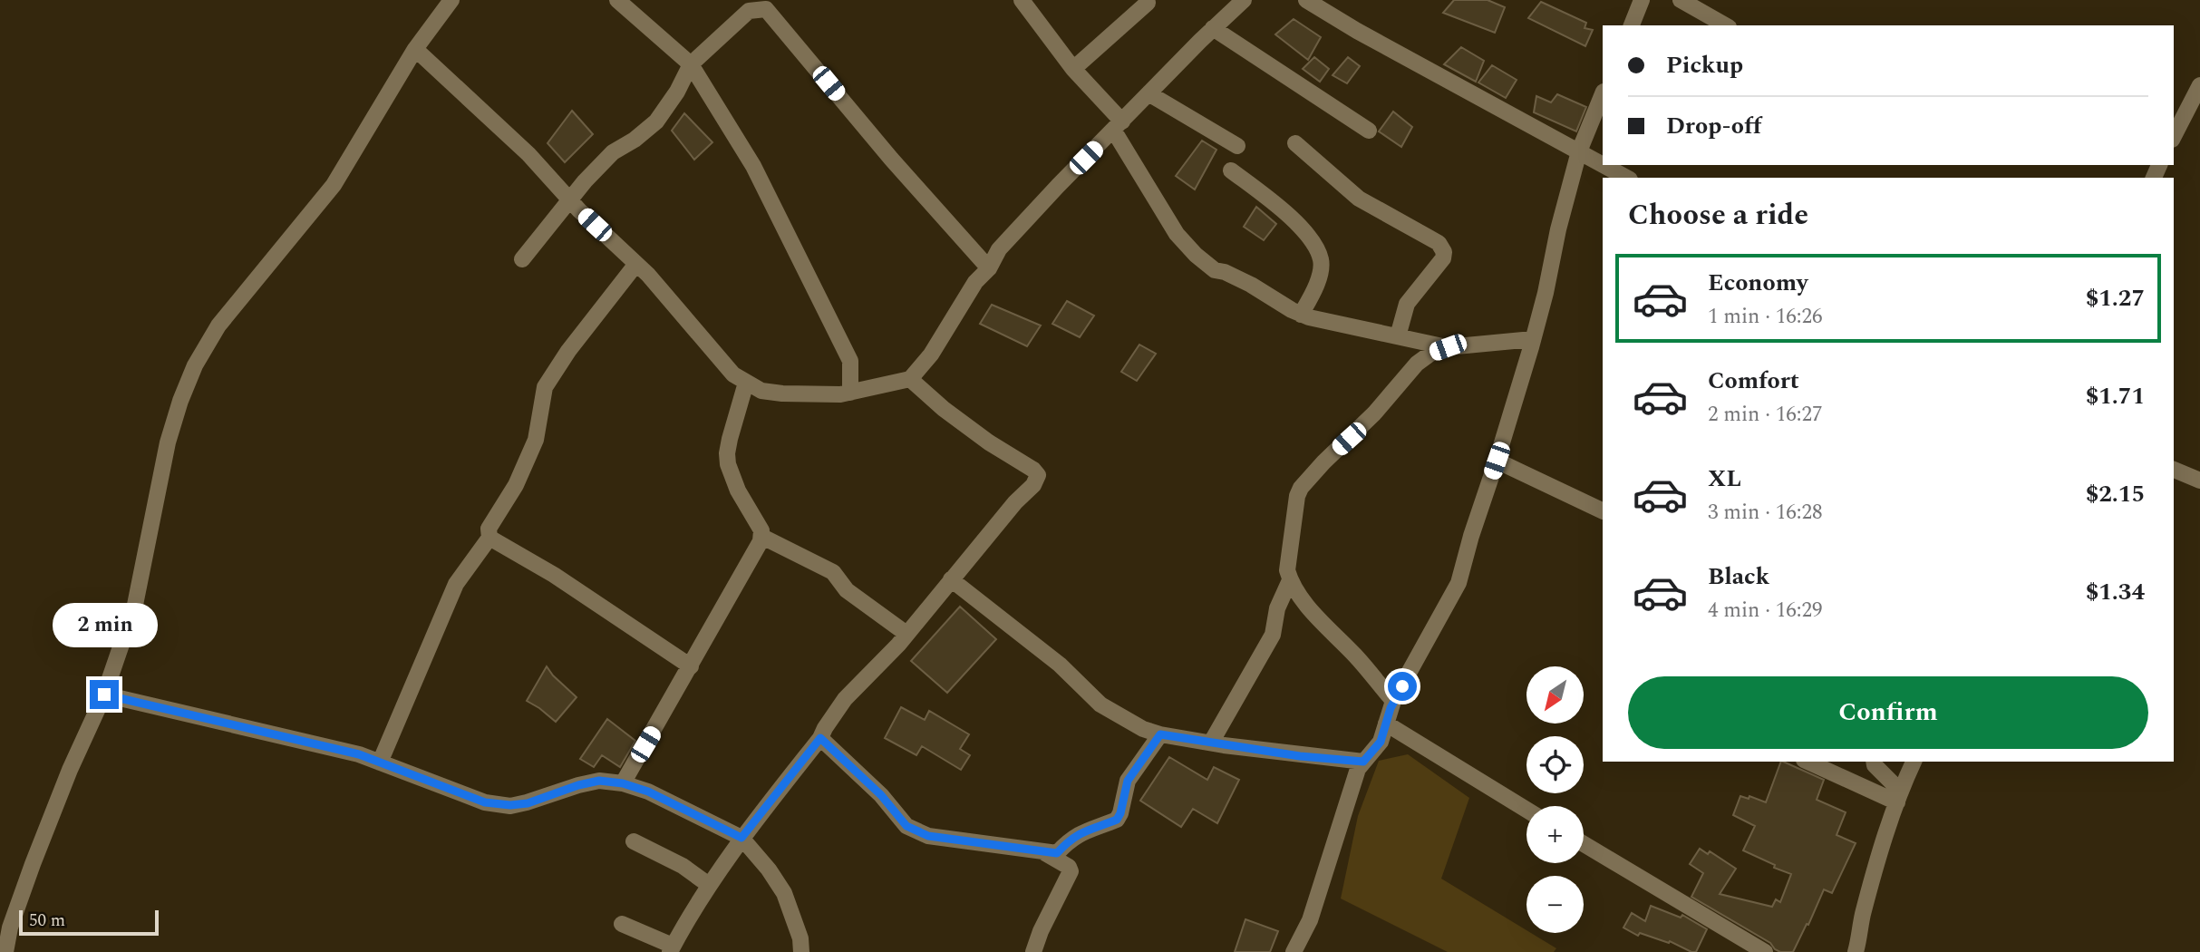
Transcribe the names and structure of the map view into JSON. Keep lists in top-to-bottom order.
{
  "scale_bar": "50 m",
  "north": "bottom left",
  "page": {
    "banner": ["Pickup", "Drop-off"],
    "heading": "Choose a ride",
    "list": [
      {
        "name": "Economy",
        "note": "1 min · 16:26",
        "value": "$1.27"
      },
      {
        "name": "Comfort",
        "note": "2 min · 16:27",
        "value": "$1.71"
      },
      {
        "name": "XL",
        "note": "3 min · 16:28",
        "value": "$2.15"
      },
      {
        "name": "Black",
        "note": "4 min · 16:29",
        "value": "$1.34"
      }
    ],
    "bubble": "2 min",
    "buttons": "Confirm",
    "map_buttons": ["+", "−"],
    "scale": "50 m"
  }
}
